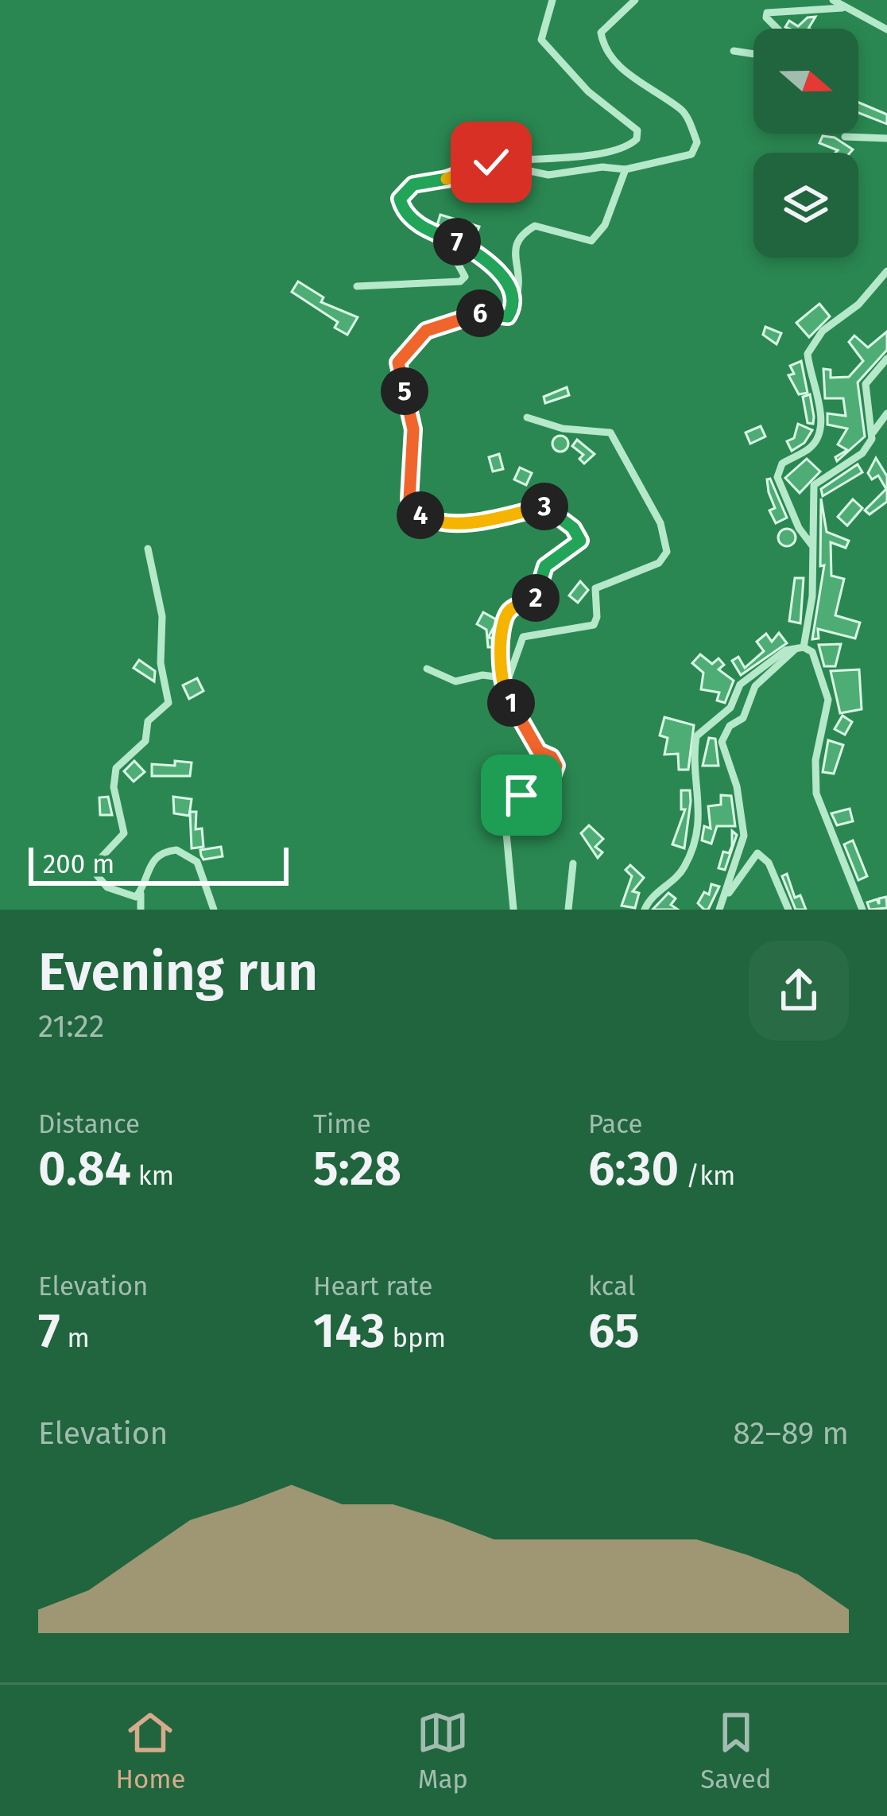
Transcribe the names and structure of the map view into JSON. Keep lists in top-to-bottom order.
{
  "scale_bar": "200 m",
  "north": "right",
  "page": {
    "pins": [
      "7",
      "6",
      "5",
      "3",
      "4",
      "2",
      "1"
    ],
    "scale": "200 m",
    "heading": ["Evening run", "21:22"],
    "stats": [
      ["Distance", "0.84 km"],
      ["Time", "5:28"],
      ["Pace", "6:30 /km"],
      ["Elevation", "7 m"],
      ["Heart rate", "143 bpm"],
      ["kcal", "65"]
    ],
    "chart": ["Elevation", "82–89 m"],
    "tabs": ["Home", "Map", "Saved"]
  }
}
